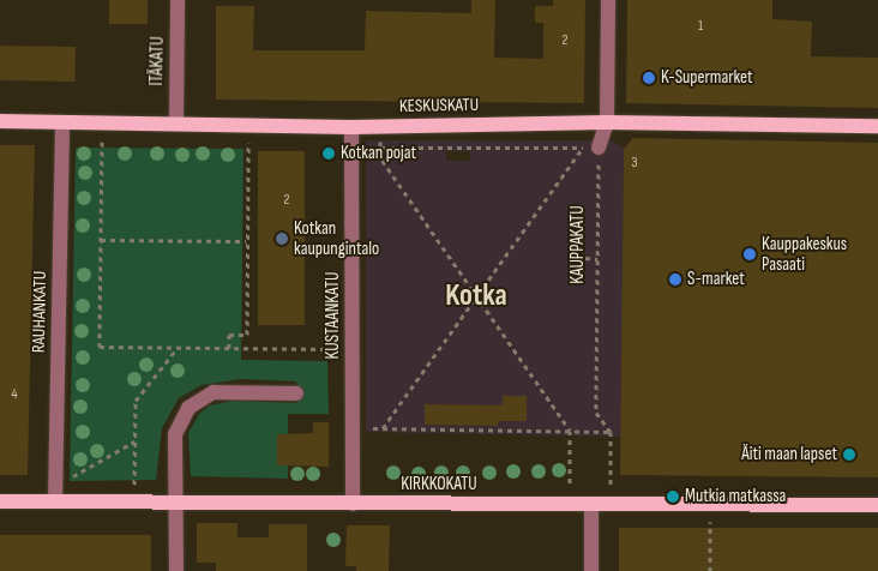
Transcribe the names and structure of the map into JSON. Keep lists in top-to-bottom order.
{
  "streets": {
    "main road": ["KESKUSKATU", "KIRKKOKATU"],
    "street": ["ITÄKATU", "RAUHANKATU", "KUSTAANKATU"],
    "path": ["KAUPPAKATU"]
  },
  "crossings": [
    ["ITÄKATU", "KESKUSKATU"],
    ["KESKUSKATU", "KAUPPAKATU"],
    ["KESKUSKATU", "RAUHANKATU"],
    ["KESKUSKATU", "KUSTAANKATU"],
    ["RAUHANKATU", "KIRKKOKATU"],
    ["KUSTAANKATU", "KIRKKOKATU"]
  ],
  "districts": ["Kotka"],
  "places": [
    "K-Supermarket",
    "Kotkan pojat",
    "Kotkan kaupungintalo",
    "Kauppakeskus Pasaati",
    "S-market",
    "Äiti maan lapset",
    "Mutkia matkassa"
  ],
  "house_numbers": [
    "1",
    "2",
    "3",
    "2",
    "4"
  ]
}
